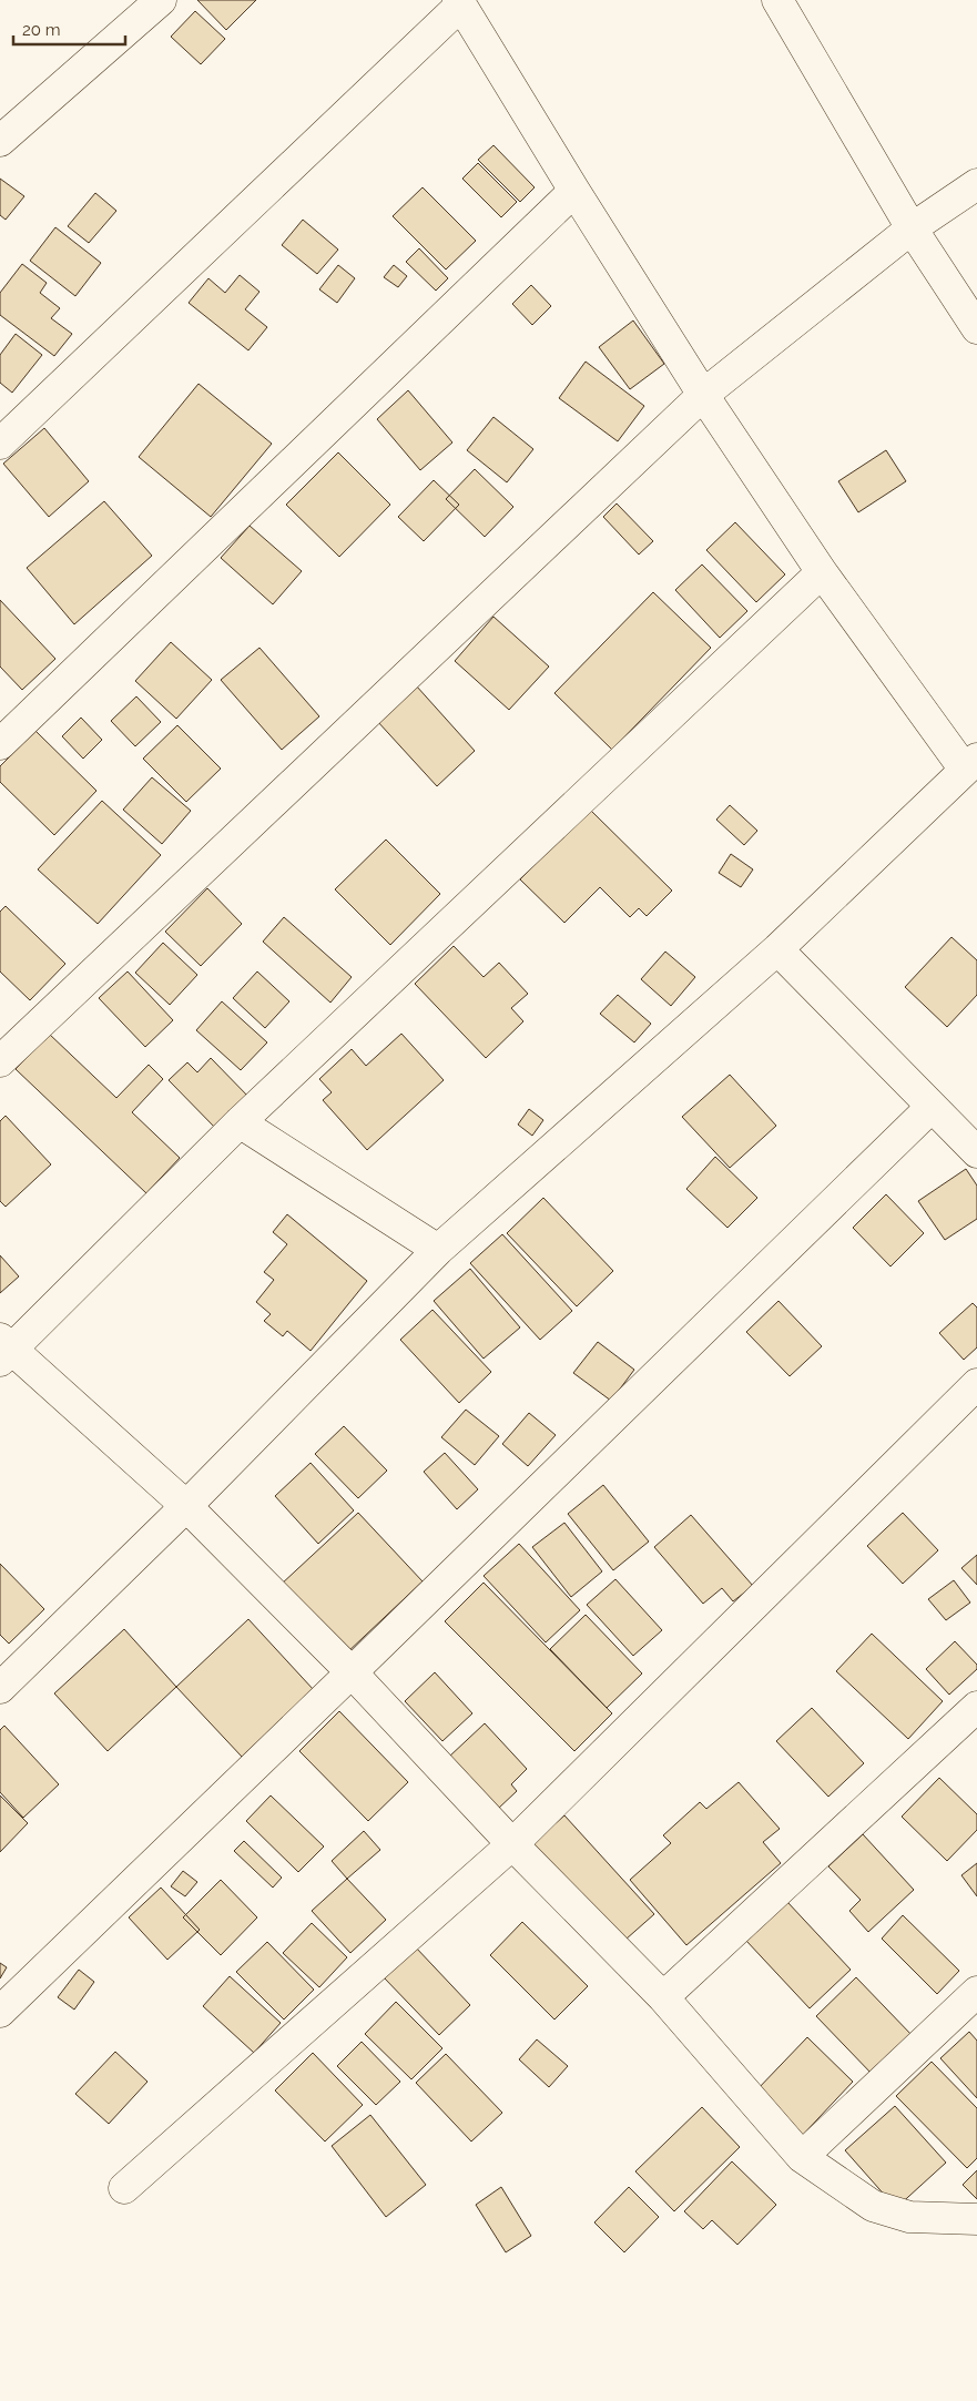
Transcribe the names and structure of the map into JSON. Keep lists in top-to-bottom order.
{
  "scale_bar": "20 m"
}
